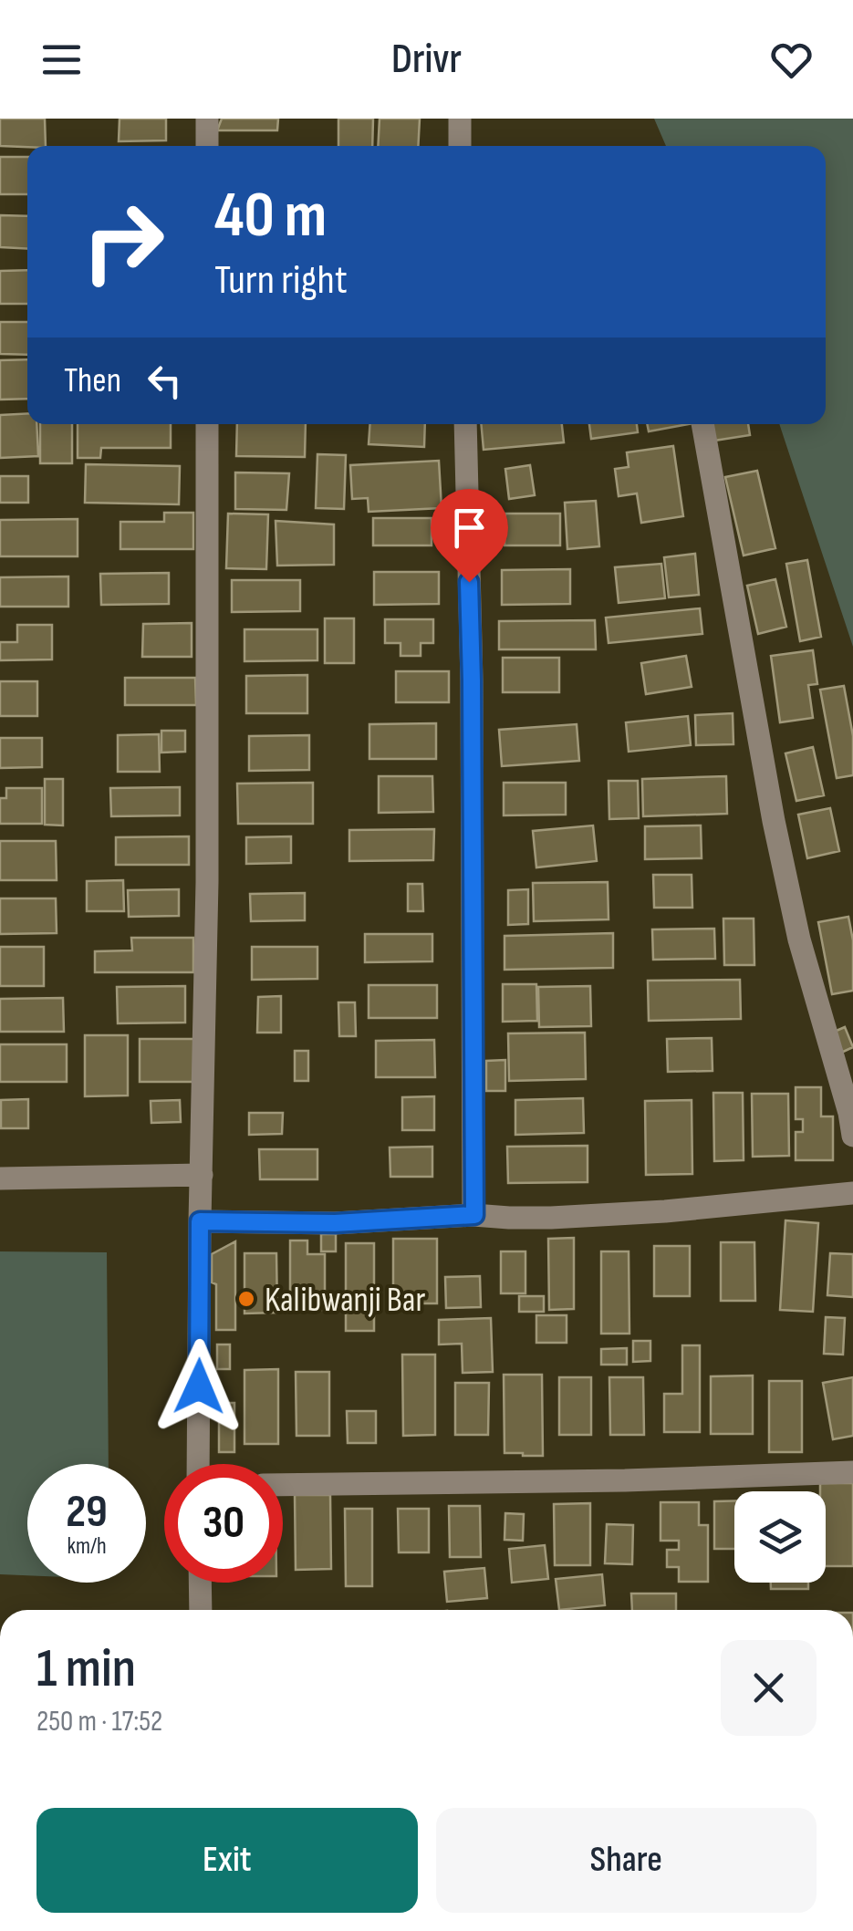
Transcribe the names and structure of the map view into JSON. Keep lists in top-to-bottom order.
{
  "places": ["Kalibwanji Bar"],
  "page": {
    "header": "Drivr",
    "turn": ["40 m", "Turn right"],
    "then": "Then",
    "speed": "29 km/h",
    "limit": "30",
    "heading": ["1 min", "250 m · 17:52"],
    "buttons": ["Exit", "Share"]
  }
}
